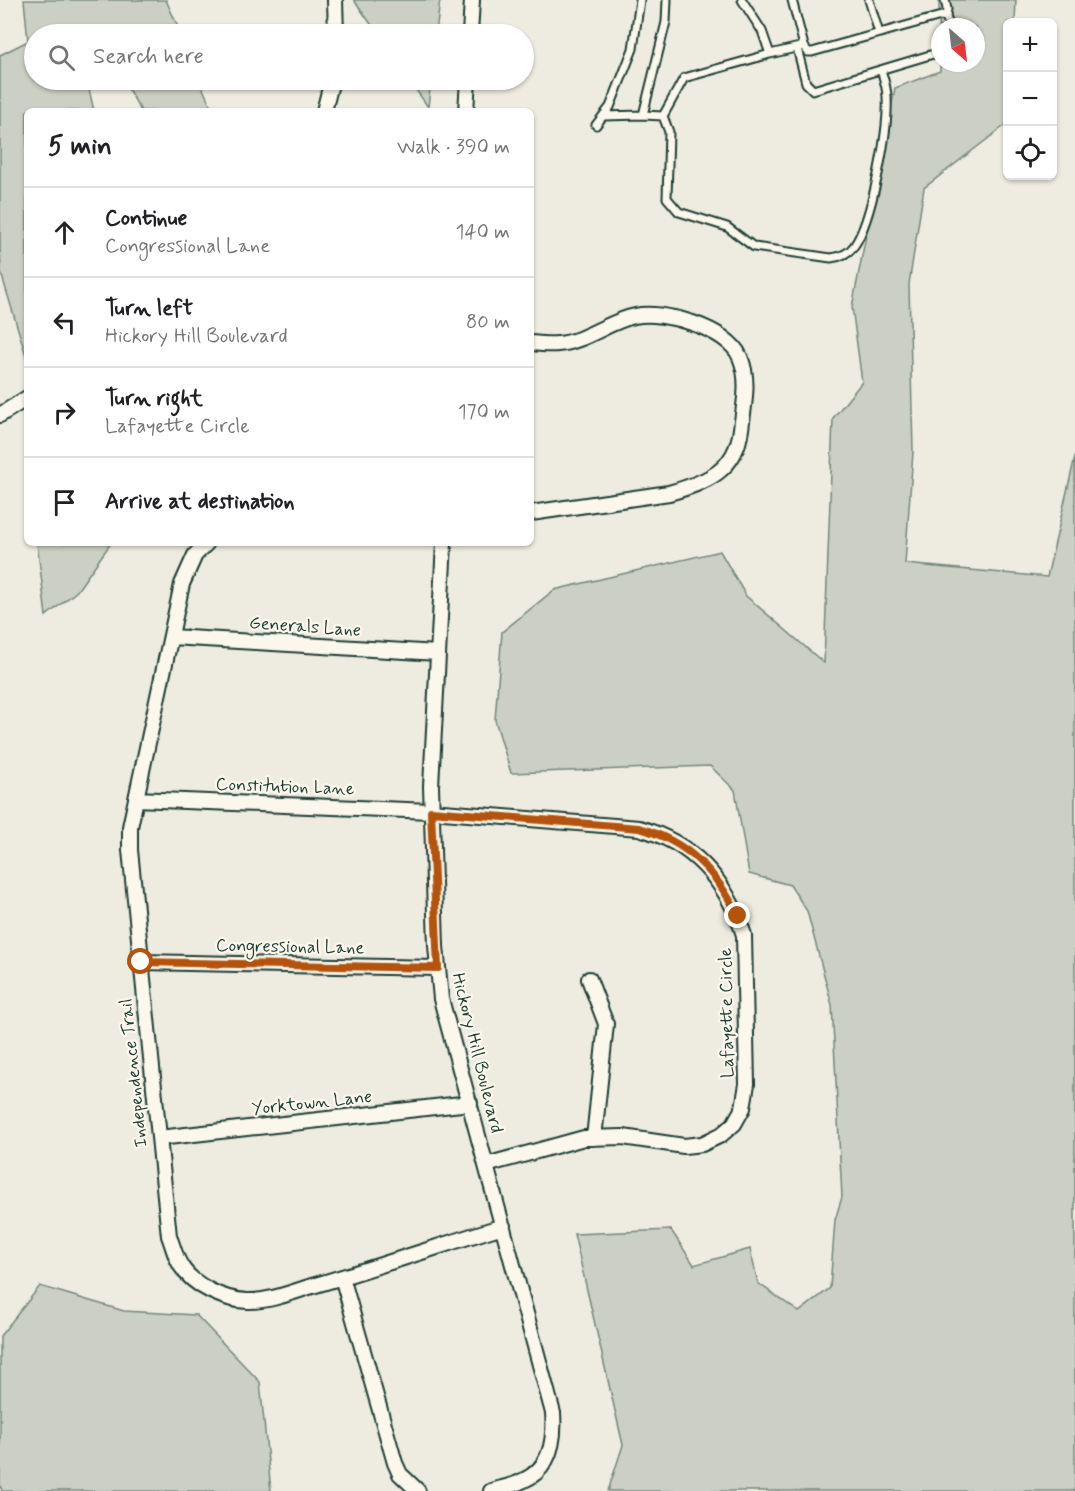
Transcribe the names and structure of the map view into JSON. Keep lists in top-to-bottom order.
{
  "streets": {
    "street": [
      "Generals Lane",
      "Constitution Lane",
      "Congressional Lane",
      "Lafayette Circle",
      "Hickory Hill Boulevard",
      "Independence Trail",
      "Yorktown Lane"
    ]
  },
  "crossings": [
    ["Generals Lane", "Hickory Hill Boulevard"],
    ["Generals Lane", "Independence Trail"],
    ["Constitution Lane", "Lafayette Circle"],
    ["Constitution Lane", "Hickory Hill Boulevard"],
    ["Constitution Lane", "Independence Trail"],
    ["Congressional Lane", "Hickory Hill Boulevard"],
    ["Congressional Lane", "Independence Trail"],
    ["Lafayette Circle", "Hickory Hill Boulevard"],
    ["Hickory Hill Boulevard", "Independence Trail"],
    ["Hickory Hill Boulevard", "Yorktown Lane"],
    ["Independence Trail", "Yorktown Lane"]
  ],
  "north": "bottom right",
  "page": {
    "map_buttons": ["+", "−"],
    "search": "Search here",
    "heading": ["5 min", "Walk · 390 m"],
    "list": [
      ["Continue", "Congressional Lane", "140 m"],
      ["Turn left", "Hickory Hill Boulevard", "80 m"],
      ["Turn right", "Lafayette Circle", "170 m"],
      "Arrive at destination"
    ]
  }
}
